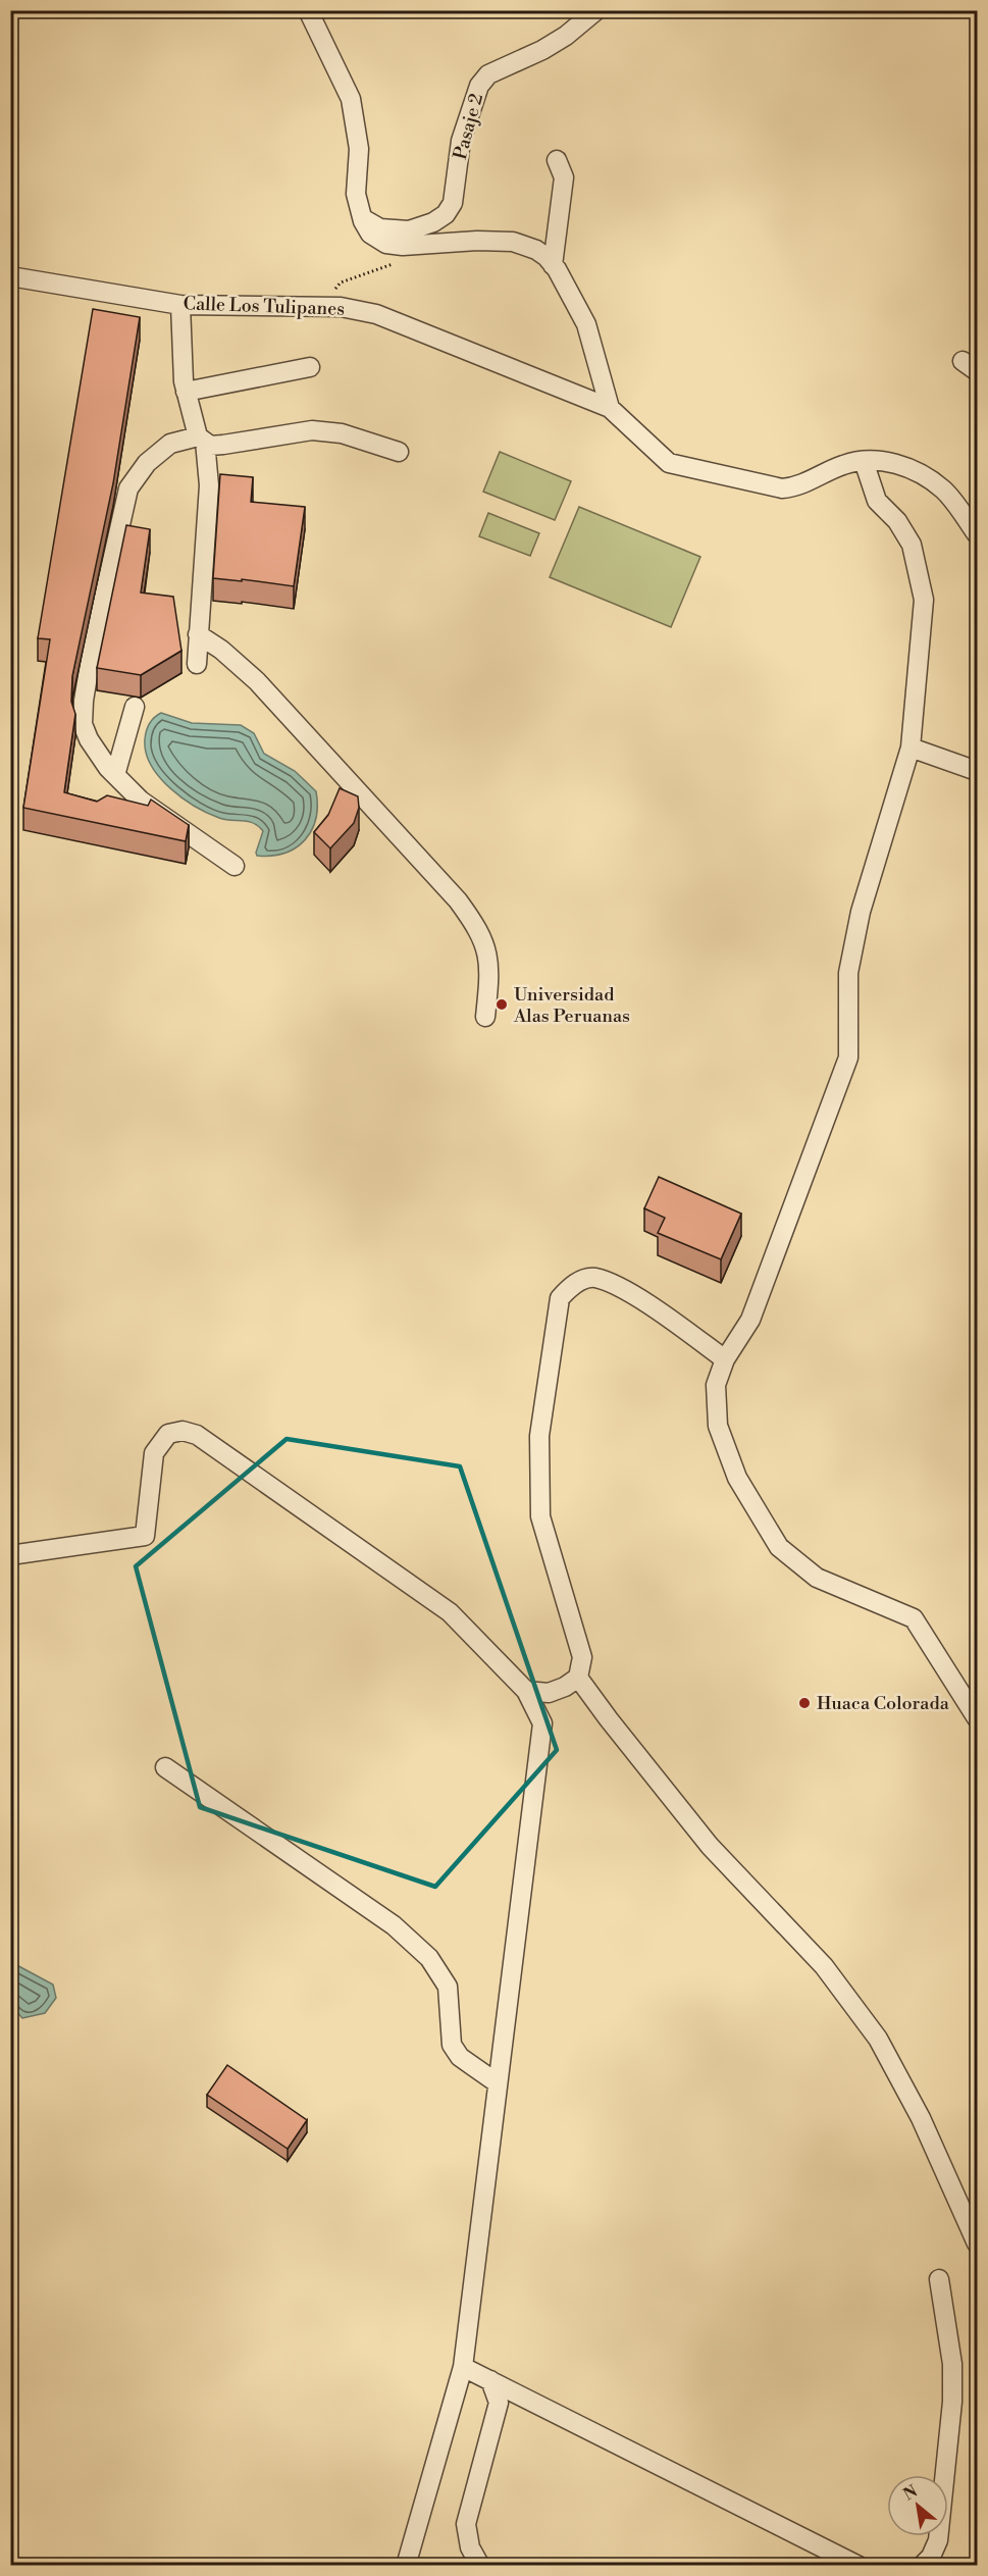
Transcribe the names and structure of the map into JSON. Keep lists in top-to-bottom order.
{
  "streets": {
    "street": ["Pasaje 2", "Calle Los Tulipanes"]
  },
  "places": ["Universidad Alas Peruanas", "Huaca Colorada"],
  "north": "top left"
}
